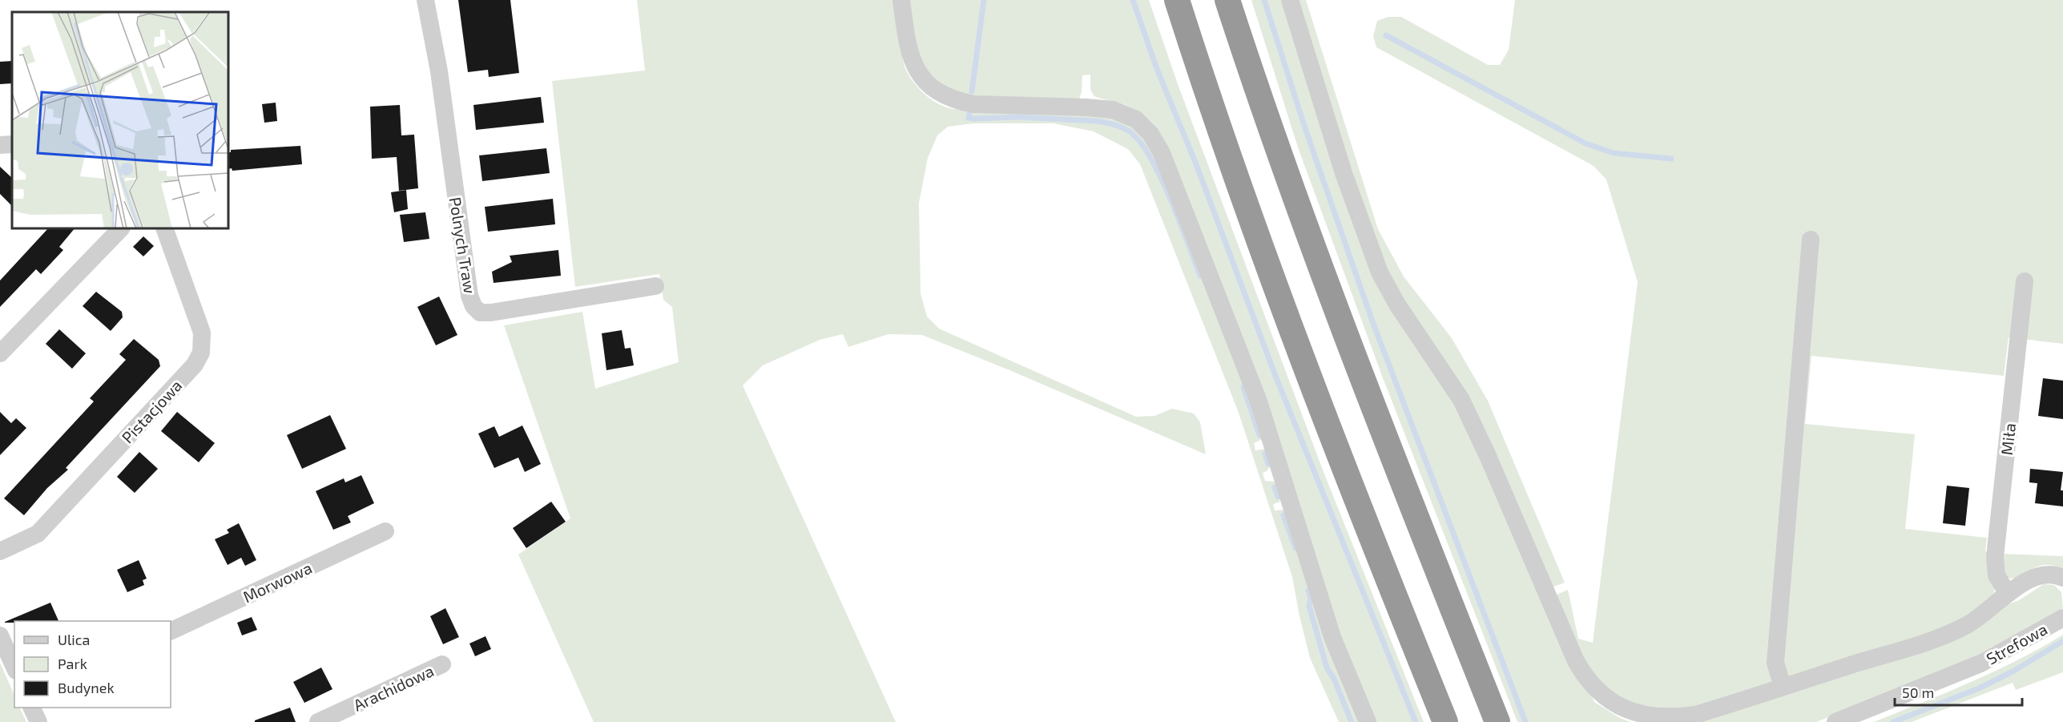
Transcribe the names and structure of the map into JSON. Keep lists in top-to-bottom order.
{
  "streets": {
    "street": [
      "Polnych Traw",
      "Pistacjowa",
      "Miła",
      "Morwowa",
      "Strefowa",
      "Arachidowa"
    ]
  },
  "legend": ["Ulica", "Park", "Budynek"],
  "scale_bar": "50 m"
}
